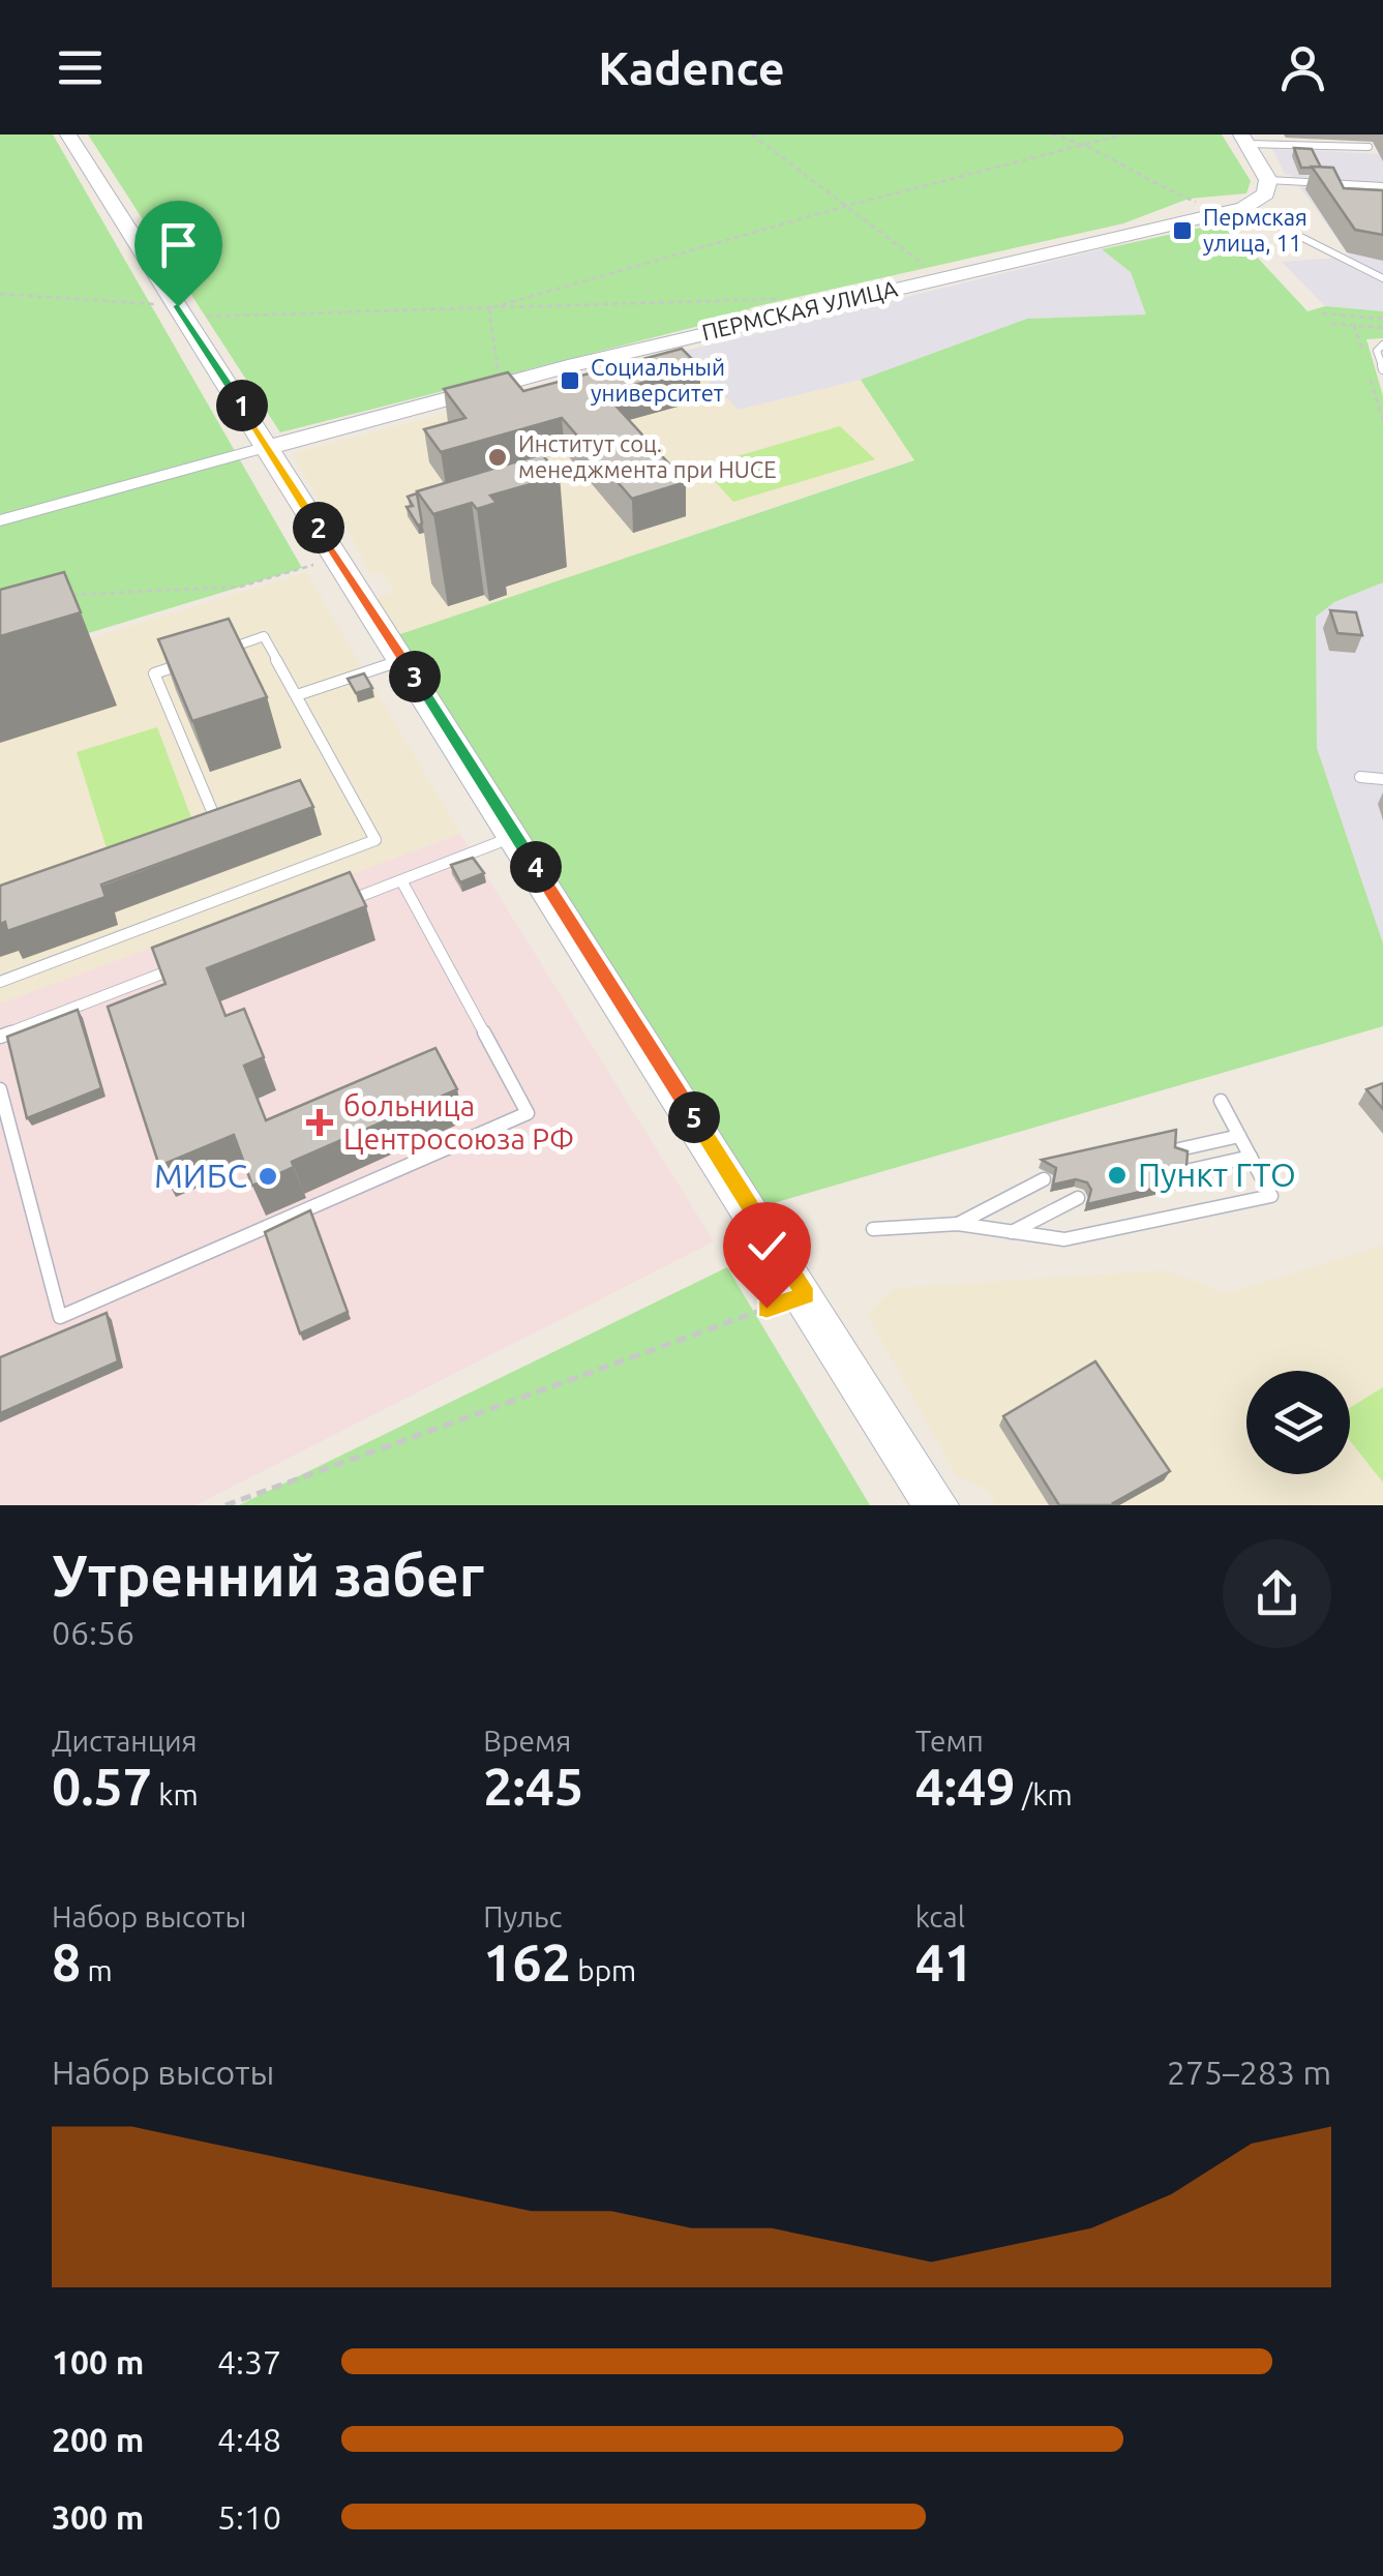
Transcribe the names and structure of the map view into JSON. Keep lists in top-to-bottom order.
{
  "streets": {
    "street": ["ПЕРМСКАЯ УЛИЦА"]
  },
  "places": {
    "transit": ["Пермская улица, 11", "Социальный университет"],
    "other": ["Институт соц. менеджмента при HUCE", "Пункт ГТО", "МИБС"],
    "health": ["больница Центросоюза РФ"]
  },
  "page": {
    "header": "Kadence",
    "pins": [
      "1",
      "2",
      "3",
      "4",
      "5"
    ],
    "heading": ["Утренний забег", "06:56"],
    "stats": [
      ["Дистанция", "0.57 km"],
      ["Время", "2:45"],
      ["Темп", "4:49 /km"],
      ["Набор высоты", "8 m"],
      ["Пульс", "162 bpm"],
      ["kcal", "41"]
    ],
    "chart": ["Набор высоты", "275–283 m"],
    "list": [
      {
        "name": "100 m",
        "note": "4:37"
      },
      {
        "name": "200 m",
        "note": "4:48"
      },
      {
        "name": "300 m",
        "note": "5:10"
      }
    ]
  }
}
